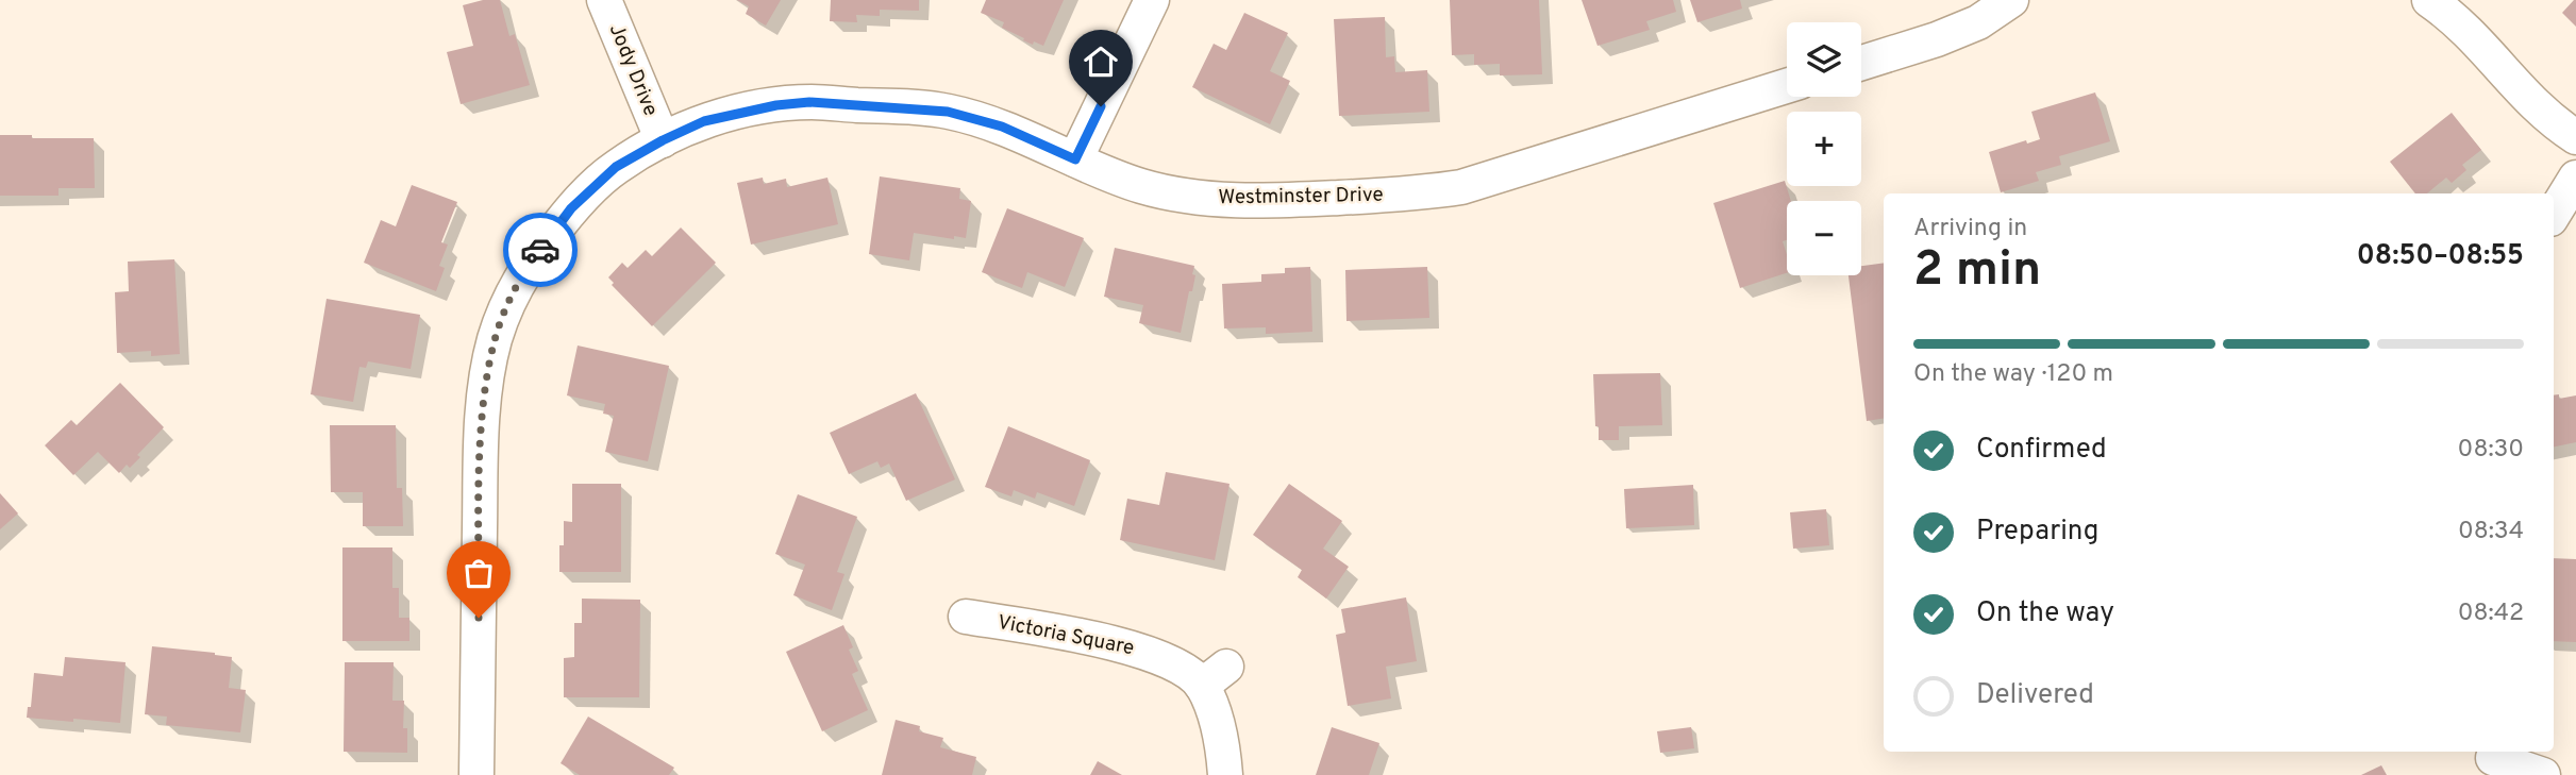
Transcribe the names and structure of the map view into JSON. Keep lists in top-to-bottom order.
{
  "streets": {
    "street": ["Jody Drive", "Westminster Drive", "Victoria Square"]
  },
  "crossings": [
    ["Jody Drive", "Westminster Drive"]
  ],
  "page": {
    "map_buttons": ["+", "−"],
    "heading": ["2 min", "Arriving in", "08:50–08:55"],
    "bar": "On the way · 120 m",
    "list": [
      ["Confirmed", "08:30"],
      ["Preparing", "08:34"],
      ["On the way", "08:42"],
      "Delivered"
    ]
  }
}
